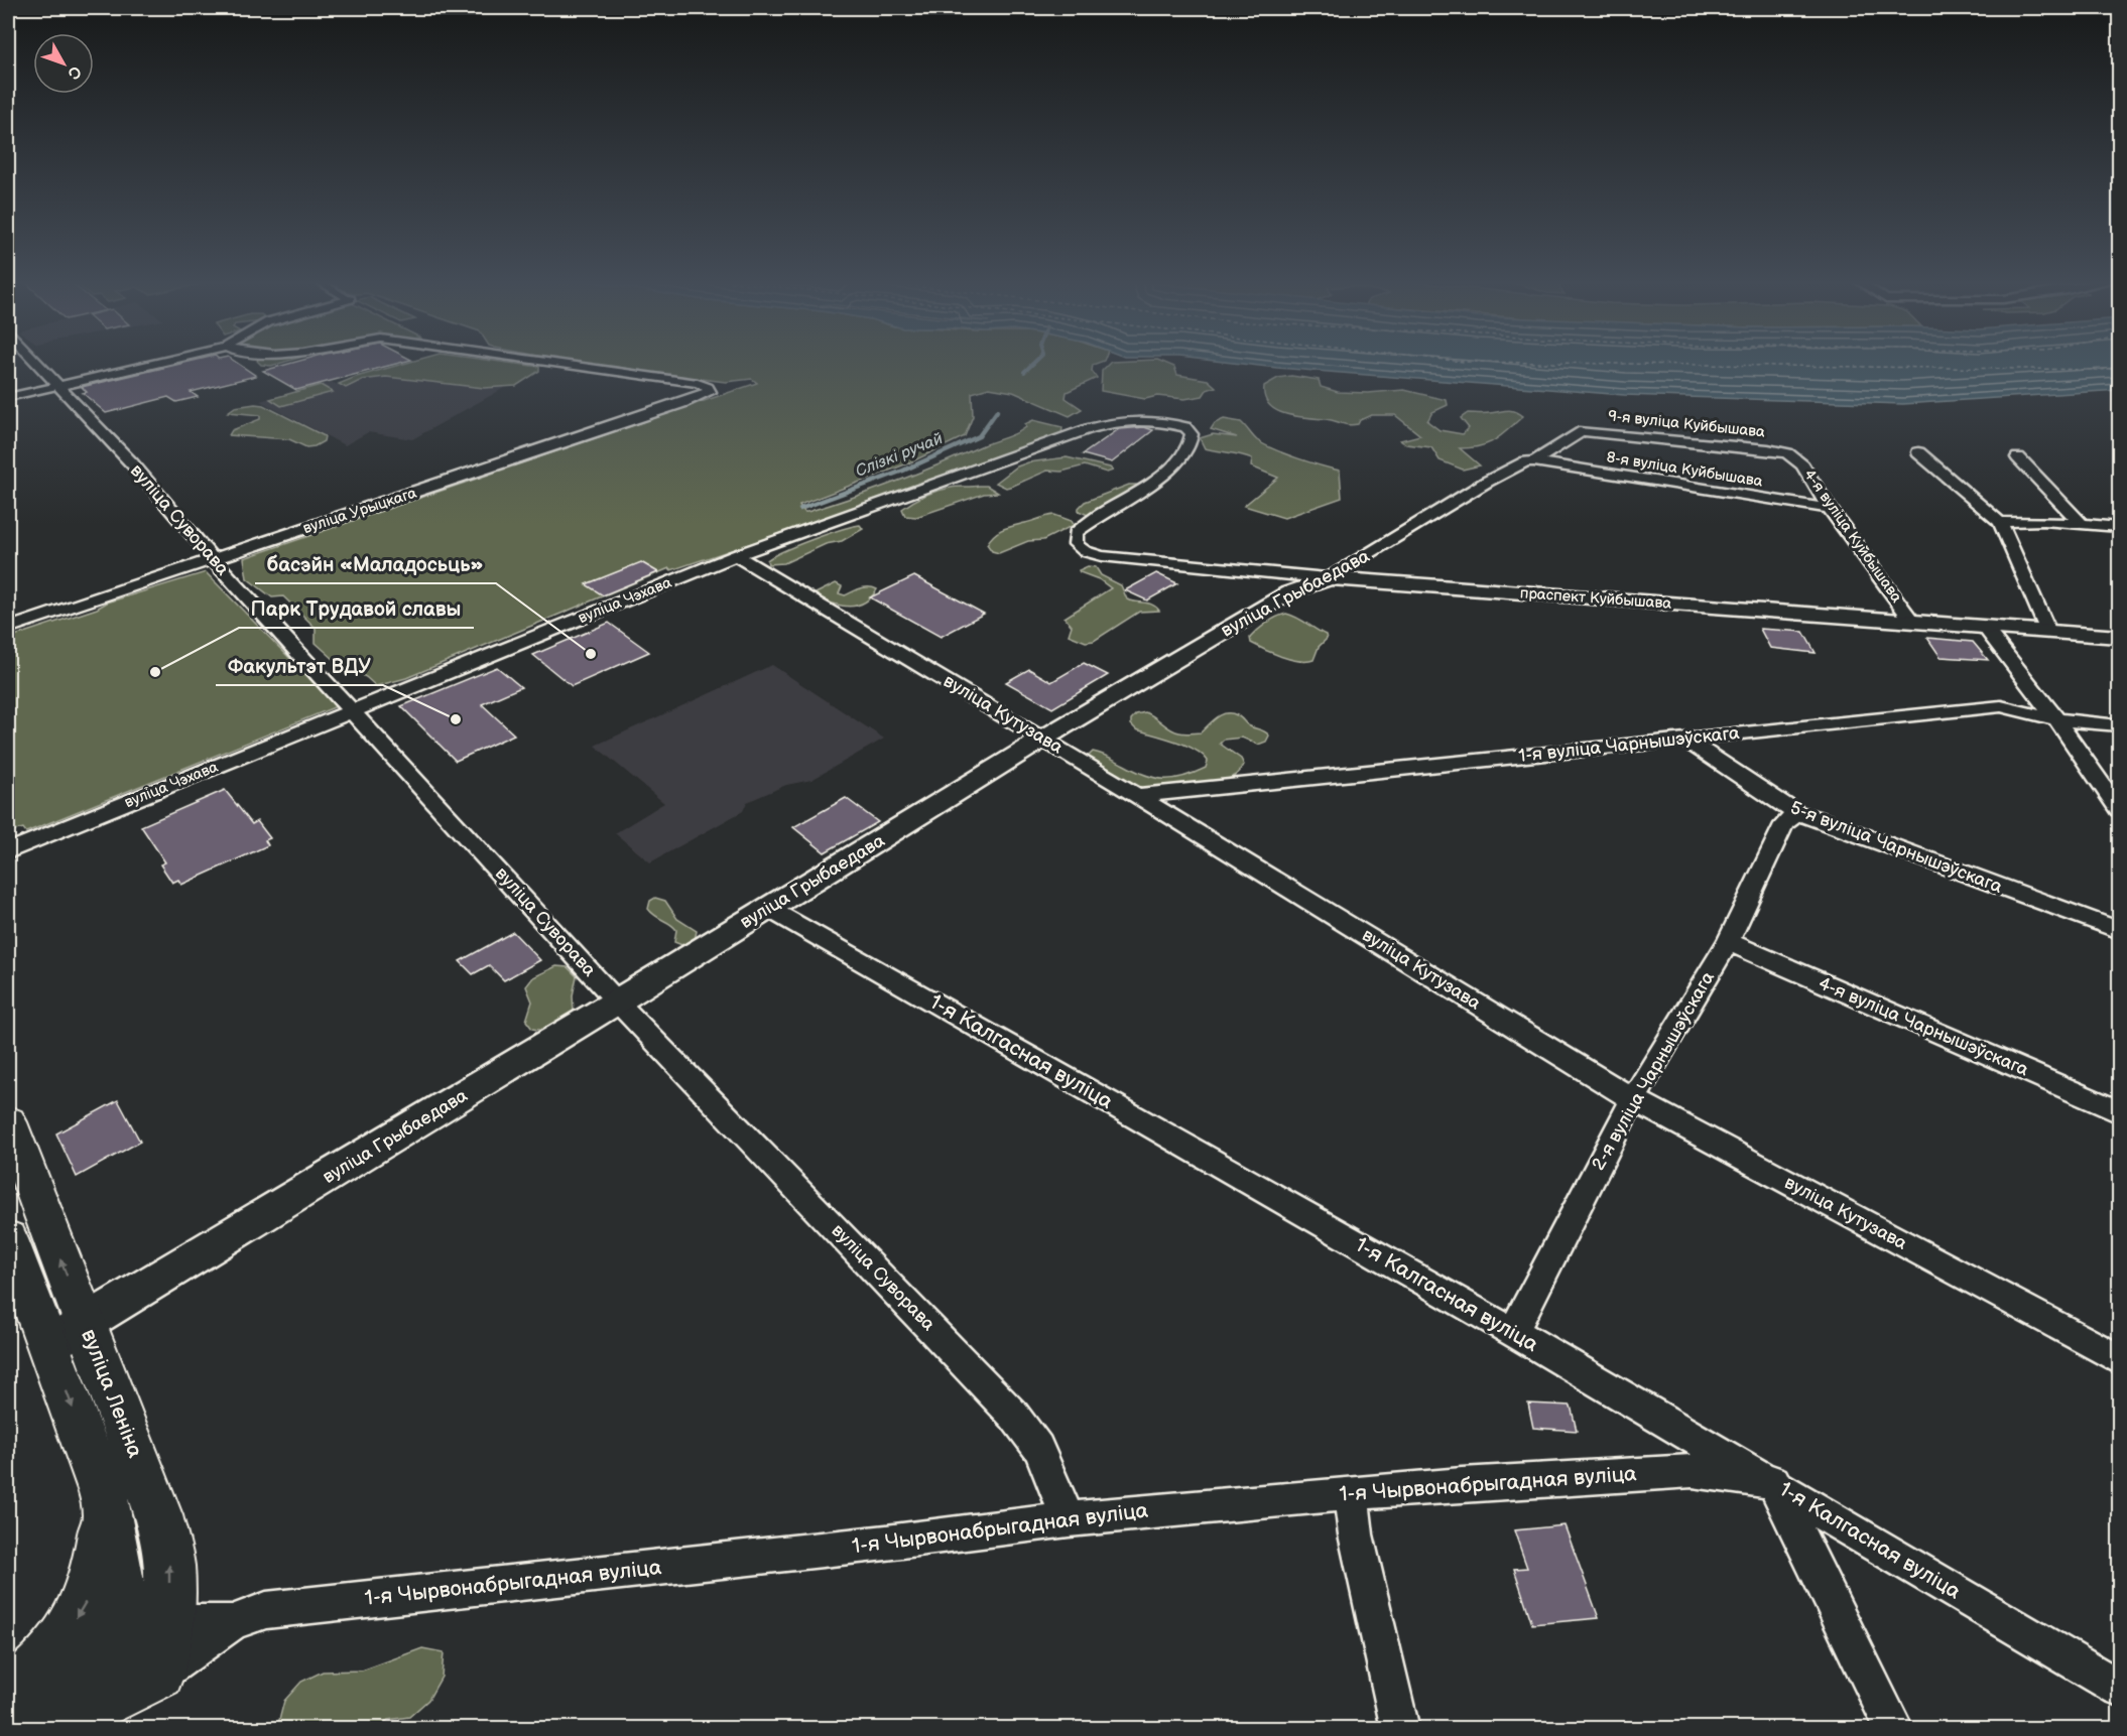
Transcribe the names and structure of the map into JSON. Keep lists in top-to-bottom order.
{
  "streets": {
    "main road": ["вуліца Леніна", "1-я Чырвонабрыгадная вуліца"],
    "street": [
      "9-я вуліца Куйбышава",
      "8-я вуліца Куйбышава",
      "вуліца Урыцкага",
      "вуліца Суворава",
      "4-я вуліца Куйбышава",
      "вуліца Грыбаедава",
      "праспект Куйбышава",
      "вуліца Чэхава",
      "вуліца Кутузава",
      "1-я вуліца Чарнышэўскага",
      "5-я вуліца Чарнышэўскага",
      "4-я вуліца Чарнышэўскага",
      "1-я Калгасная вуліца",
      "2-я вуліца Чарнышэўскага"
    ]
  },
  "crossings": [
    ["9-я вуліца Куйбышава", "4-я вуліца Куйбышава"],
    ["9-я вуліца Куйбышава", "вуліца Грыбаедава"],
    ["8-я вуліца Куйбышава", "4-я вуліца Куйбышава"],
    ["8-я вуліца Куйбышава", "вуліца Грыбаедава"],
    ["вуліца Урыцкага", "вуліца Суворава"],
    ["вуліца Суворава", "вуліца Грыбаедава"],
    ["вуліца Суворава", "вуліца Чэхава"],
    ["вуліца Суворава", "1-я Чырвонабрыгадная вуліца"],
    ["4-я вуліца Куйбышава", "праспект Куйбышава"],
    ["вуліца Грыбаедава", "праспект Куйбышава"],
    ["вуліца Грыбаедава", "вуліца Кутузава"],
    ["вуліца Грыбаедава", "1-я Калгасная вуліца"],
    ["вуліца Грыбаедава", "вуліца Леніна"],
    ["праспект Куйбышава", "вуліца Чэхава"],
    ["вуліца Чэхава", "вуліца Кутузава"],
    ["вуліца Кутузава", "1-я вуліца Чарнышэўскага"],
    ["вуліца Кутузава", "2-я вуліца Чарнышэўскага"],
    ["1-я вуліца Чарнышэўскага", "5-я вуліца Чарнышэўскага"],
    ["5-я вуліца Чарнышэўскага", "2-я вуліца Чарнышэўскага"],
    ["4-я вуліца Чарнышэўскага", "2-я вуліца Чарнышэўскага"],
    ["1-я Калгасная вуліца", "2-я вуліца Чарнышэўскага"],
    ["1-я Калгасная вуліца", "1-я Чырвонабрыгадная вуліца"],
    ["вуліца Леніна", "1-я Чырвонабрыгадная вуліца"]
  ],
  "water": ["Слізкі ручай"],
  "places": ["басэйн «Маладосьць»", "Парк Трудавой славы", "Факультэт ВДУ"],
  "north": "bottom right"
}
